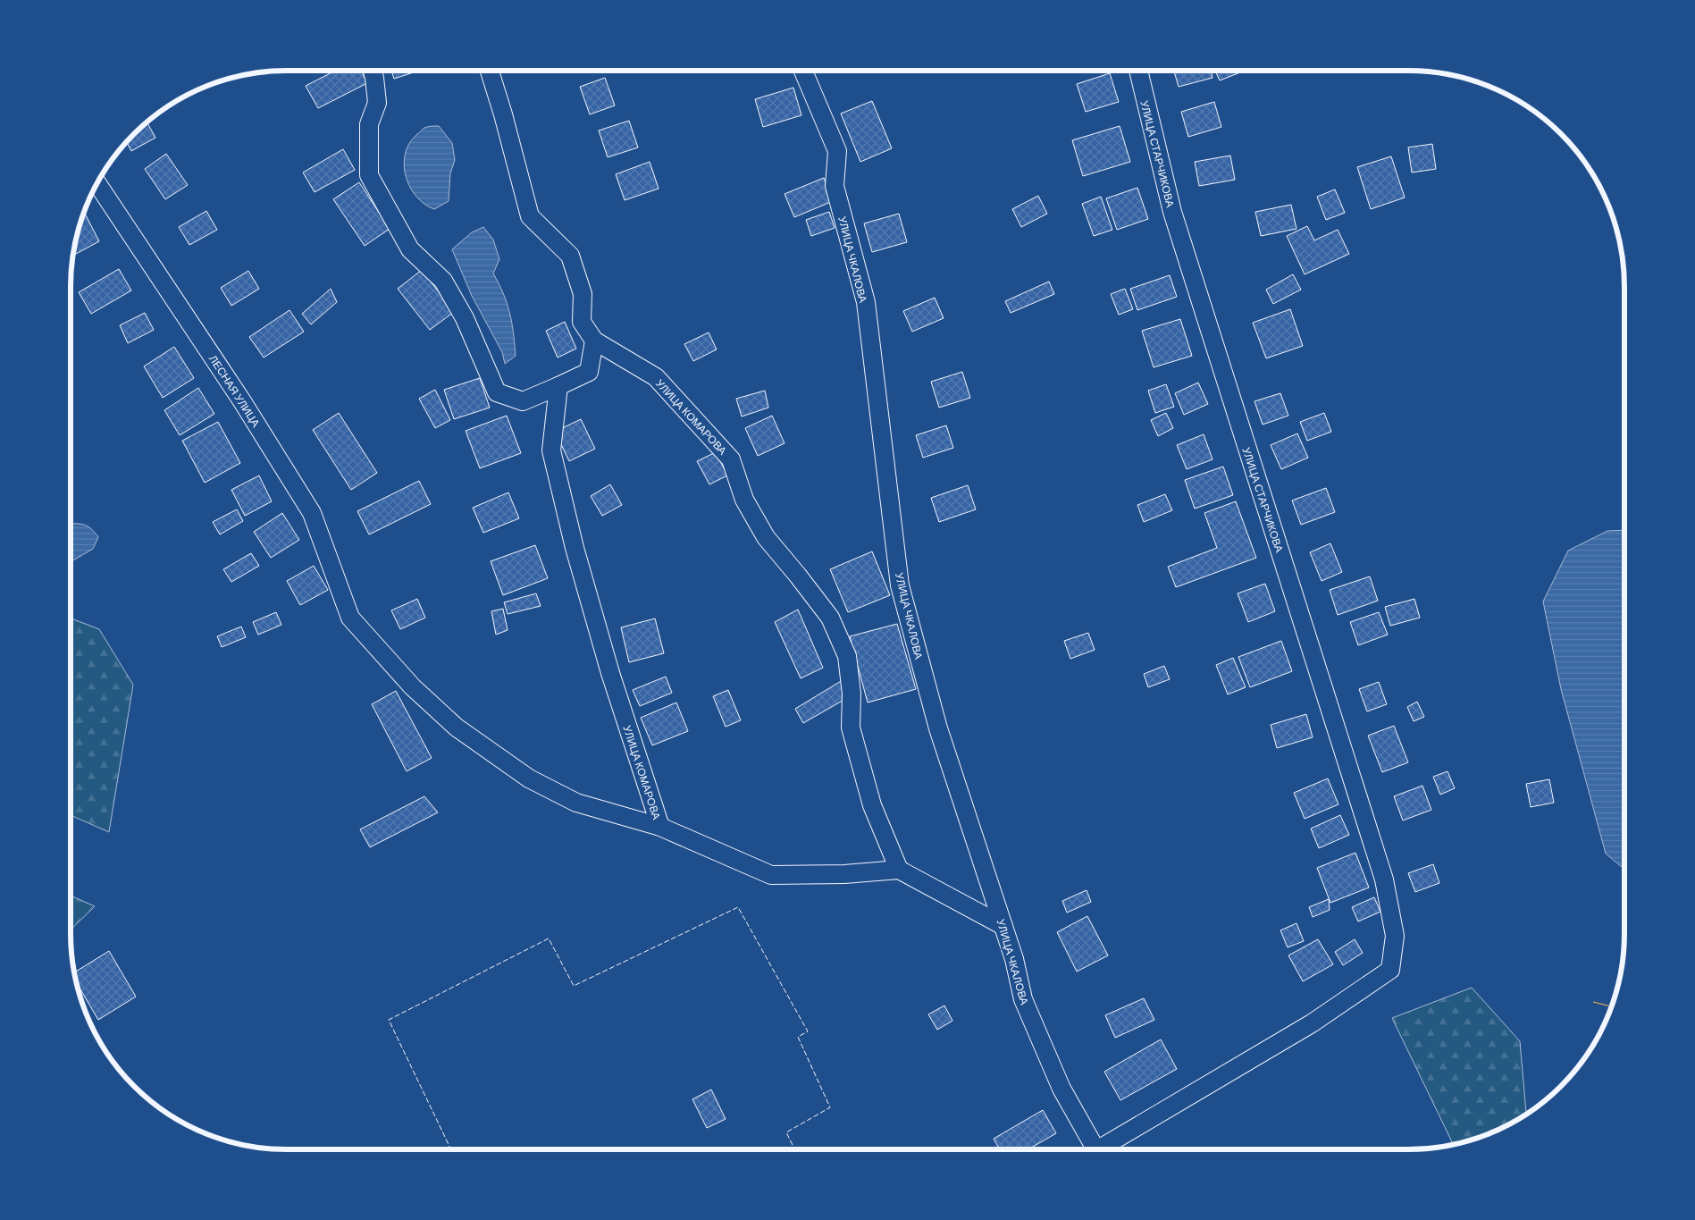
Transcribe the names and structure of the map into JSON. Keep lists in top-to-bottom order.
{
  "streets": {
    "street": [
      "УЛИЦА СТАРЧИКОВА",
      "УЛИЦА ЧКАЛОВА",
      "ЛЕСНАЯ УЛИЦА",
      "УЛИЦА КОМАРОВА"
    ]
  },
  "crossings": [
    ["ЛЕСНАЯ УЛИЦА", "УЛИЦА КОМАРОВА"]
  ]
}
